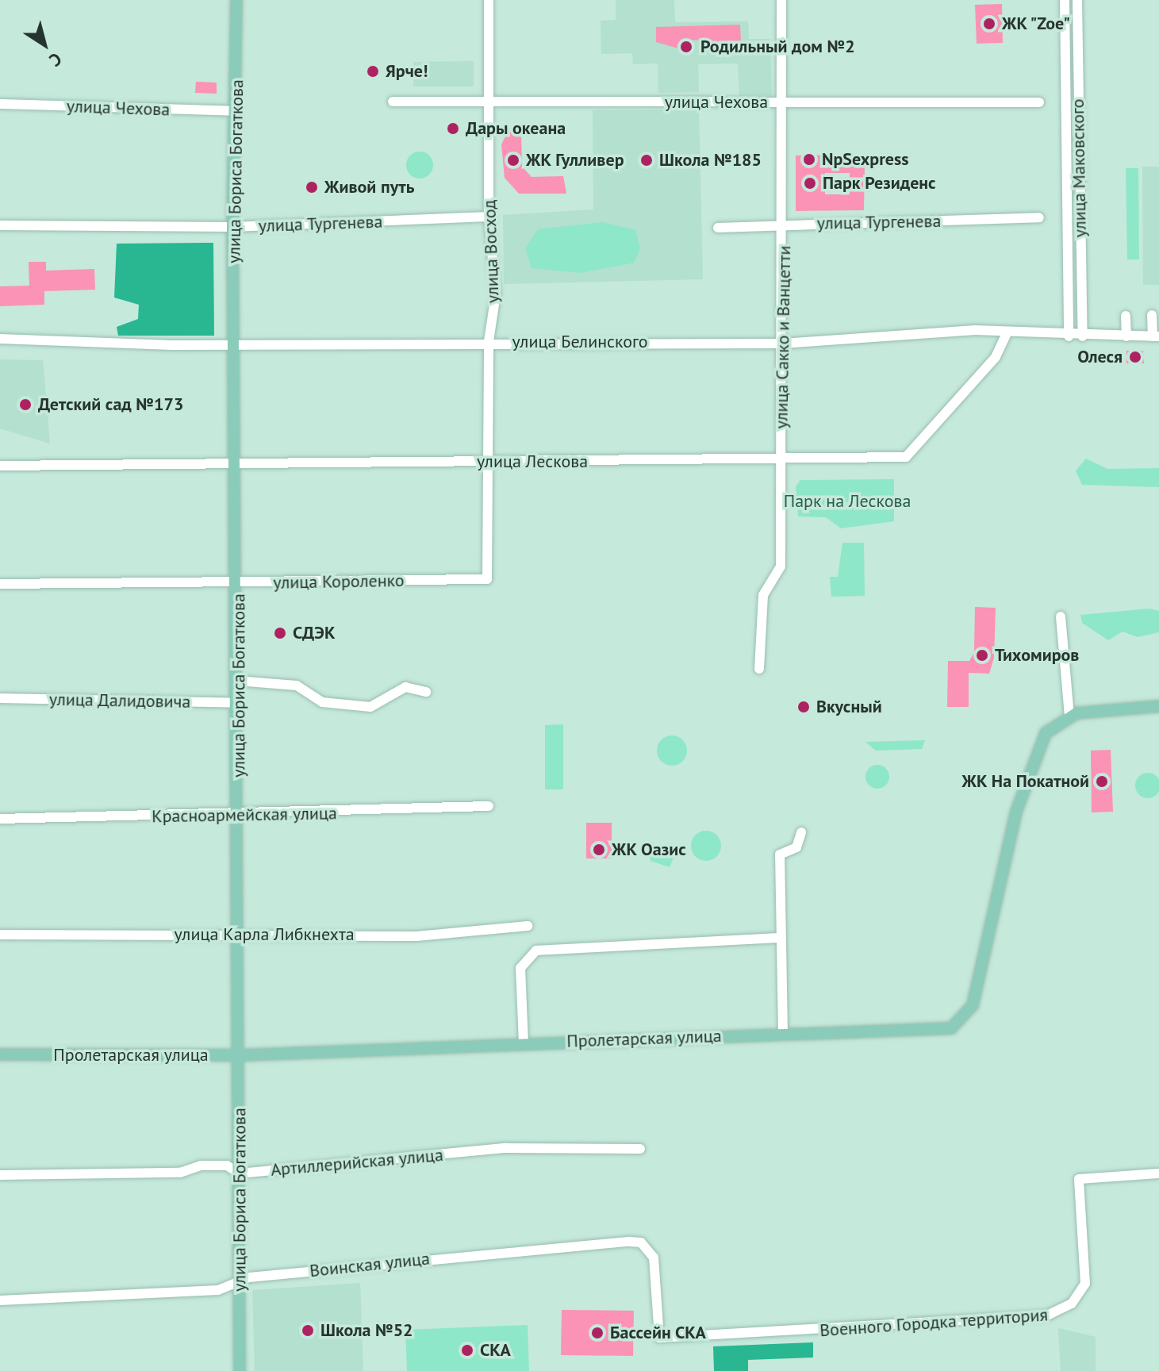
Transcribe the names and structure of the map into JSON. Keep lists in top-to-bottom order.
{
  "streets": {
    "main road": ["улица Бориса Богаткова", "Пролетарская улица"],
    "street": [
      "улица Чехова",
      "улица Маковского",
      "улица Тургенева",
      "улица Восход",
      "улица Сакко и Ванцетти",
      "улица Белинского",
      "улица Лескова",
      "улица Короленко",
      "улица Далидовича",
      "Красноармейская улица",
      "улица Карла Либкнехта",
      "Артиллерийская улица",
      "Воинская улица",
      "Военного Городка территория"
    ]
  },
  "crossings": [
    ["улица Чехова", "улица Бориса Богаткова"],
    ["улица Чехова", "улица Восход"],
    ["улица Чехова", "улица Сакко и Ванцетти"],
    ["улица Маковского", "улица Белинского"],
    ["улица Бориса Богаткова", "улица Тургенева"],
    ["улица Бориса Богаткова", "улица Белинского"],
    ["улица Бориса Богаткова", "улица Лескова"],
    ["улица Бориса Богаткова", "улица Короленко"],
    ["улица Бориса Богаткова", "улица Далидовича"],
    ["улица Бориса Богаткова", "Красноармейская улица"],
    ["улица Бориса Богаткова", "улица Карла Либкнехта"],
    ["улица Бориса Богаткова", "Пролетарская улица"],
    ["улица Бориса Богаткова", "Артиллерийская улица"],
    ["улица Бориса Богаткова", "Воинская улица"],
    ["улица Тургенева", "улица Восход"],
    ["улица Тургенева", "улица Сакко и Ванцетти"],
    ["улица Восход", "улица Белинского"],
    ["улица Восход", "улица Лескова"],
    ["улица Восход", "улица Короленко"],
    ["улица Сакко и Ванцетти", "улица Белинского"],
    ["улица Сакко и Ванцетти", "улица Лескова"],
    ["улица Белинского", "улица Лескова"],
    ["Воинская улица", "Военного Городка территория"]
  ],
  "parks": ["Парк на Лескова"],
  "places": [
    "ЖК \"Zoe\"",
    "Родильный дом №2",
    "Ярче!",
    "Дары океана",
    "NpSexpress",
    "ЖК Гулливер",
    "Школа №185",
    "Парк Резиденс",
    "Живой путь",
    "Олеся",
    "Детский сад №173",
    "СДЭК",
    "Тихомиров",
    "Вкусный",
    "ЖК На Покатной",
    "ЖК Оазис",
    "Школа №52",
    "Бассейн СКА",
    "СКА"
  ],
  "north": "bottom right"
}
